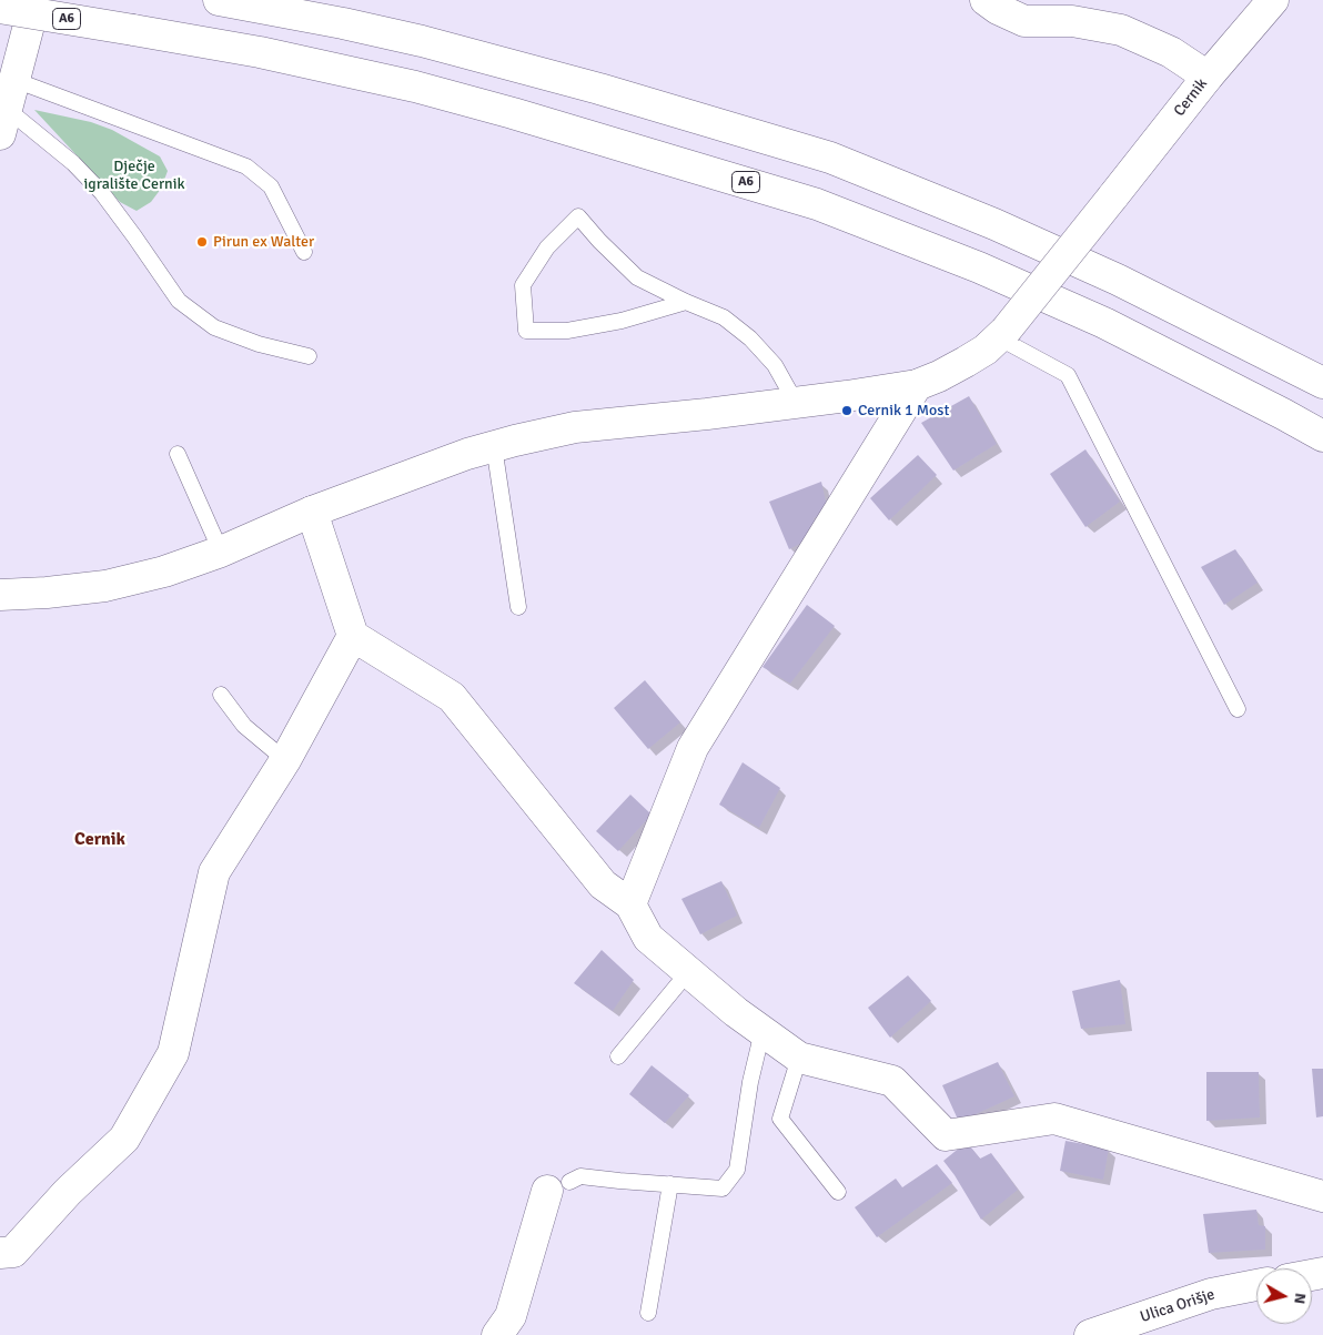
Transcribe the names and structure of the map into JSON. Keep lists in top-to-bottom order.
{
  "streets": {
    "main road": ["A6", "Cernik", "Ulica Orišje"]
  },
  "districts": ["Cernik"],
  "parks": ["Dječje igralište Cernik"],
  "places": ["Pirun ex Walter", "Cernik 1 Most"],
  "north": "right"
}
